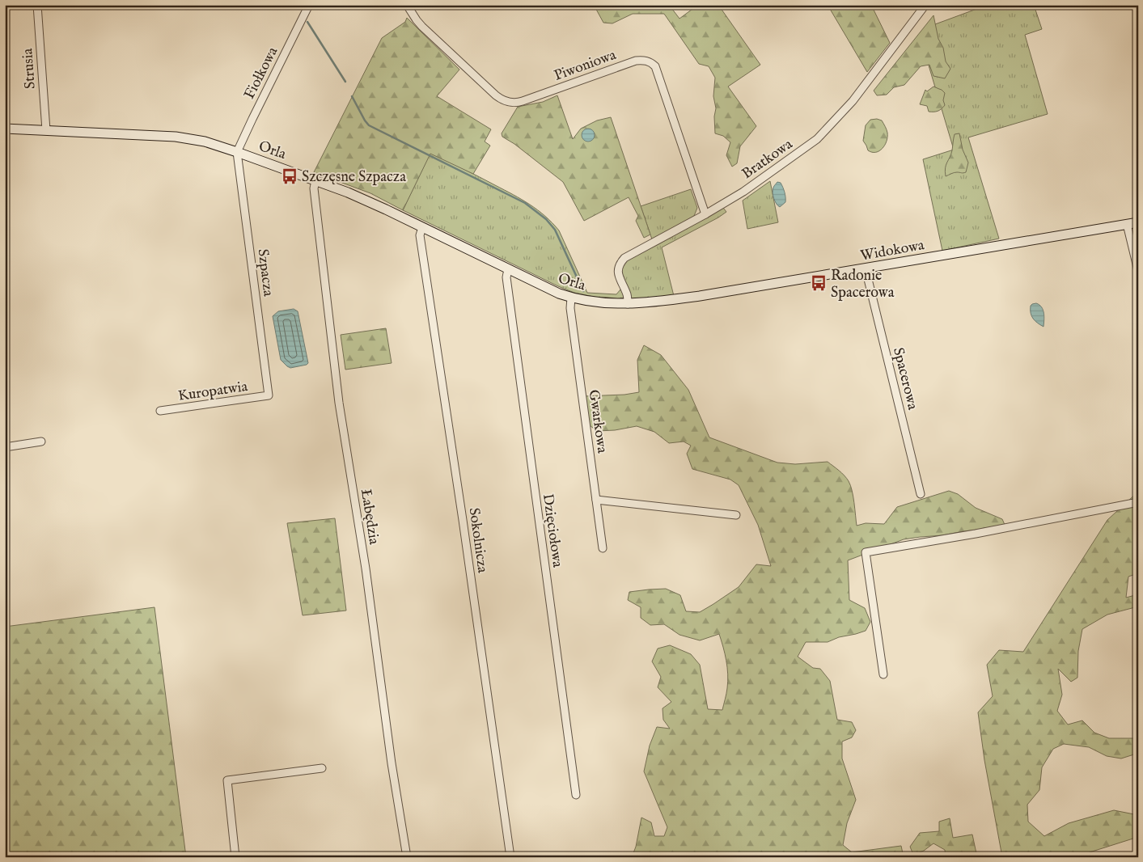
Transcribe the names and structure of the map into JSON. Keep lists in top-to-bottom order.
{
  "streets": {
    "street": [
      "Piwoniowa",
      "Strusia",
      "Fiołkowa",
      "Orla",
      "Bratkowa",
      "Widokowa",
      "Szpacza",
      "Spacerowa",
      "Kuropatwia",
      "Gwarkowa",
      "Łabędzia",
      "Dzięciołowa",
      "Sokolnicza"
    ]
  },
  "crossings": [
    ["Piwoniowa", "Bratkowa"],
    ["Strusia", "Orla"],
    ["Fiołkowa", "Orla"],
    ["Fiołkowa", "Szpacza"],
    ["Orla", "Bratkowa"],
    ["Orla", "Widokowa"],
    ["Orla", "Szpacza"],
    ["Orla", "Gwarkowa"],
    ["Orla", "Łabędzia"],
    ["Orla", "Dzięciołowa"],
    ["Orla", "Sokolnicza"],
    ["Bratkowa", "Widokowa"],
    ["Widokowa", "Spacerowa"],
    ["Szpacza", "Kuropatwia"]
  ],
  "places": {
    "bus stop": ["Szczęsne Szpacza", "Radonie Spacerowa"]
  }
}
